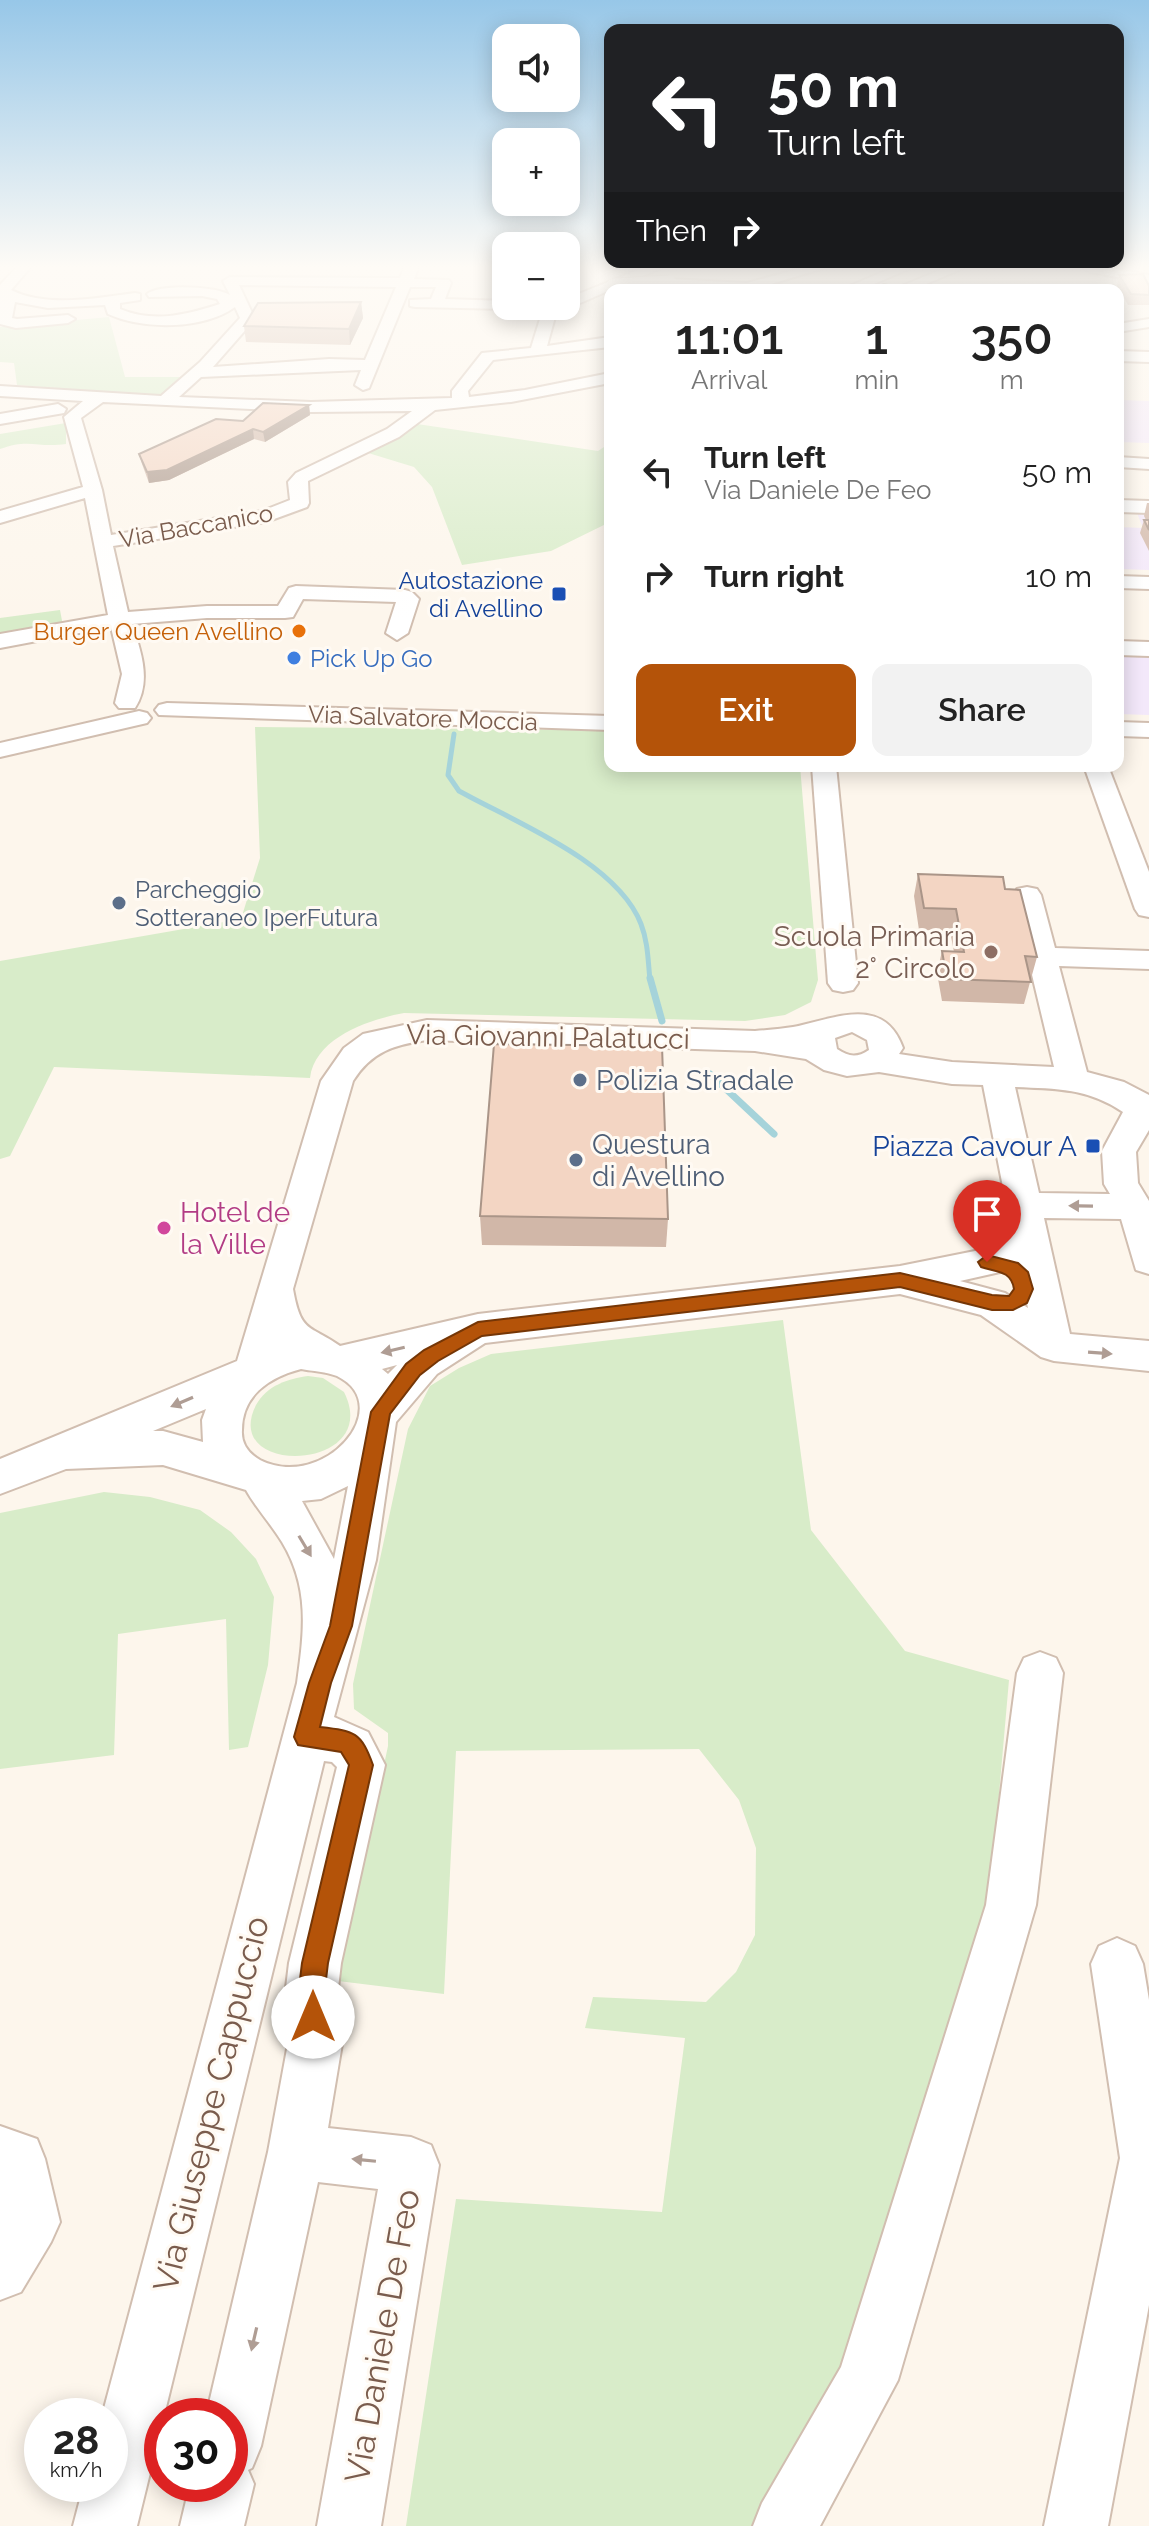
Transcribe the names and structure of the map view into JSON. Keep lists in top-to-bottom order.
{
  "streets": {
    "street": [
      "Via Baccanico",
      "Via Salvatore Moccia",
      "Via Giovanni Palatucci",
      "Via Giuseppe Cappuccio",
      "Via Daniele De Feo"
    ]
  },
  "crossings": [
    ["Via Giovanni Palatucci", "Via Giuseppe Cappuccio"]
  ],
  "places": {
    "transit": ["Autostazione di Avellino", "Piazza Cavour A"],
    "other": [
      "Burger Queen Avellino",
      "Pick Up Go",
      "Parcheggio Sotteraneo IperFutura",
      "Scuola Primaria 2° Circolo",
      "Polizia Stradale",
      "Questura di Avellino",
      "Hotel de la Ville"
    ]
  },
  "page": {
    "map_buttons": ["+", "−"],
    "turn": ["50 m", "Turn left"],
    "then": "Then",
    "eta": [
      "11:01",
      "Arrival",
      "1",
      "min",
      "350",
      "m"
    ],
    "list": [
      {
        "name": "Turn left",
        "note": "Via Daniele De Feo",
        "value": "50 m"
      },
      {
        "name": "Turn right",
        "value": "10 m"
      }
    ],
    "buttons": ["Exit", "Share"],
    "speed": "28 km/h",
    "limit": "30"
  }
}
